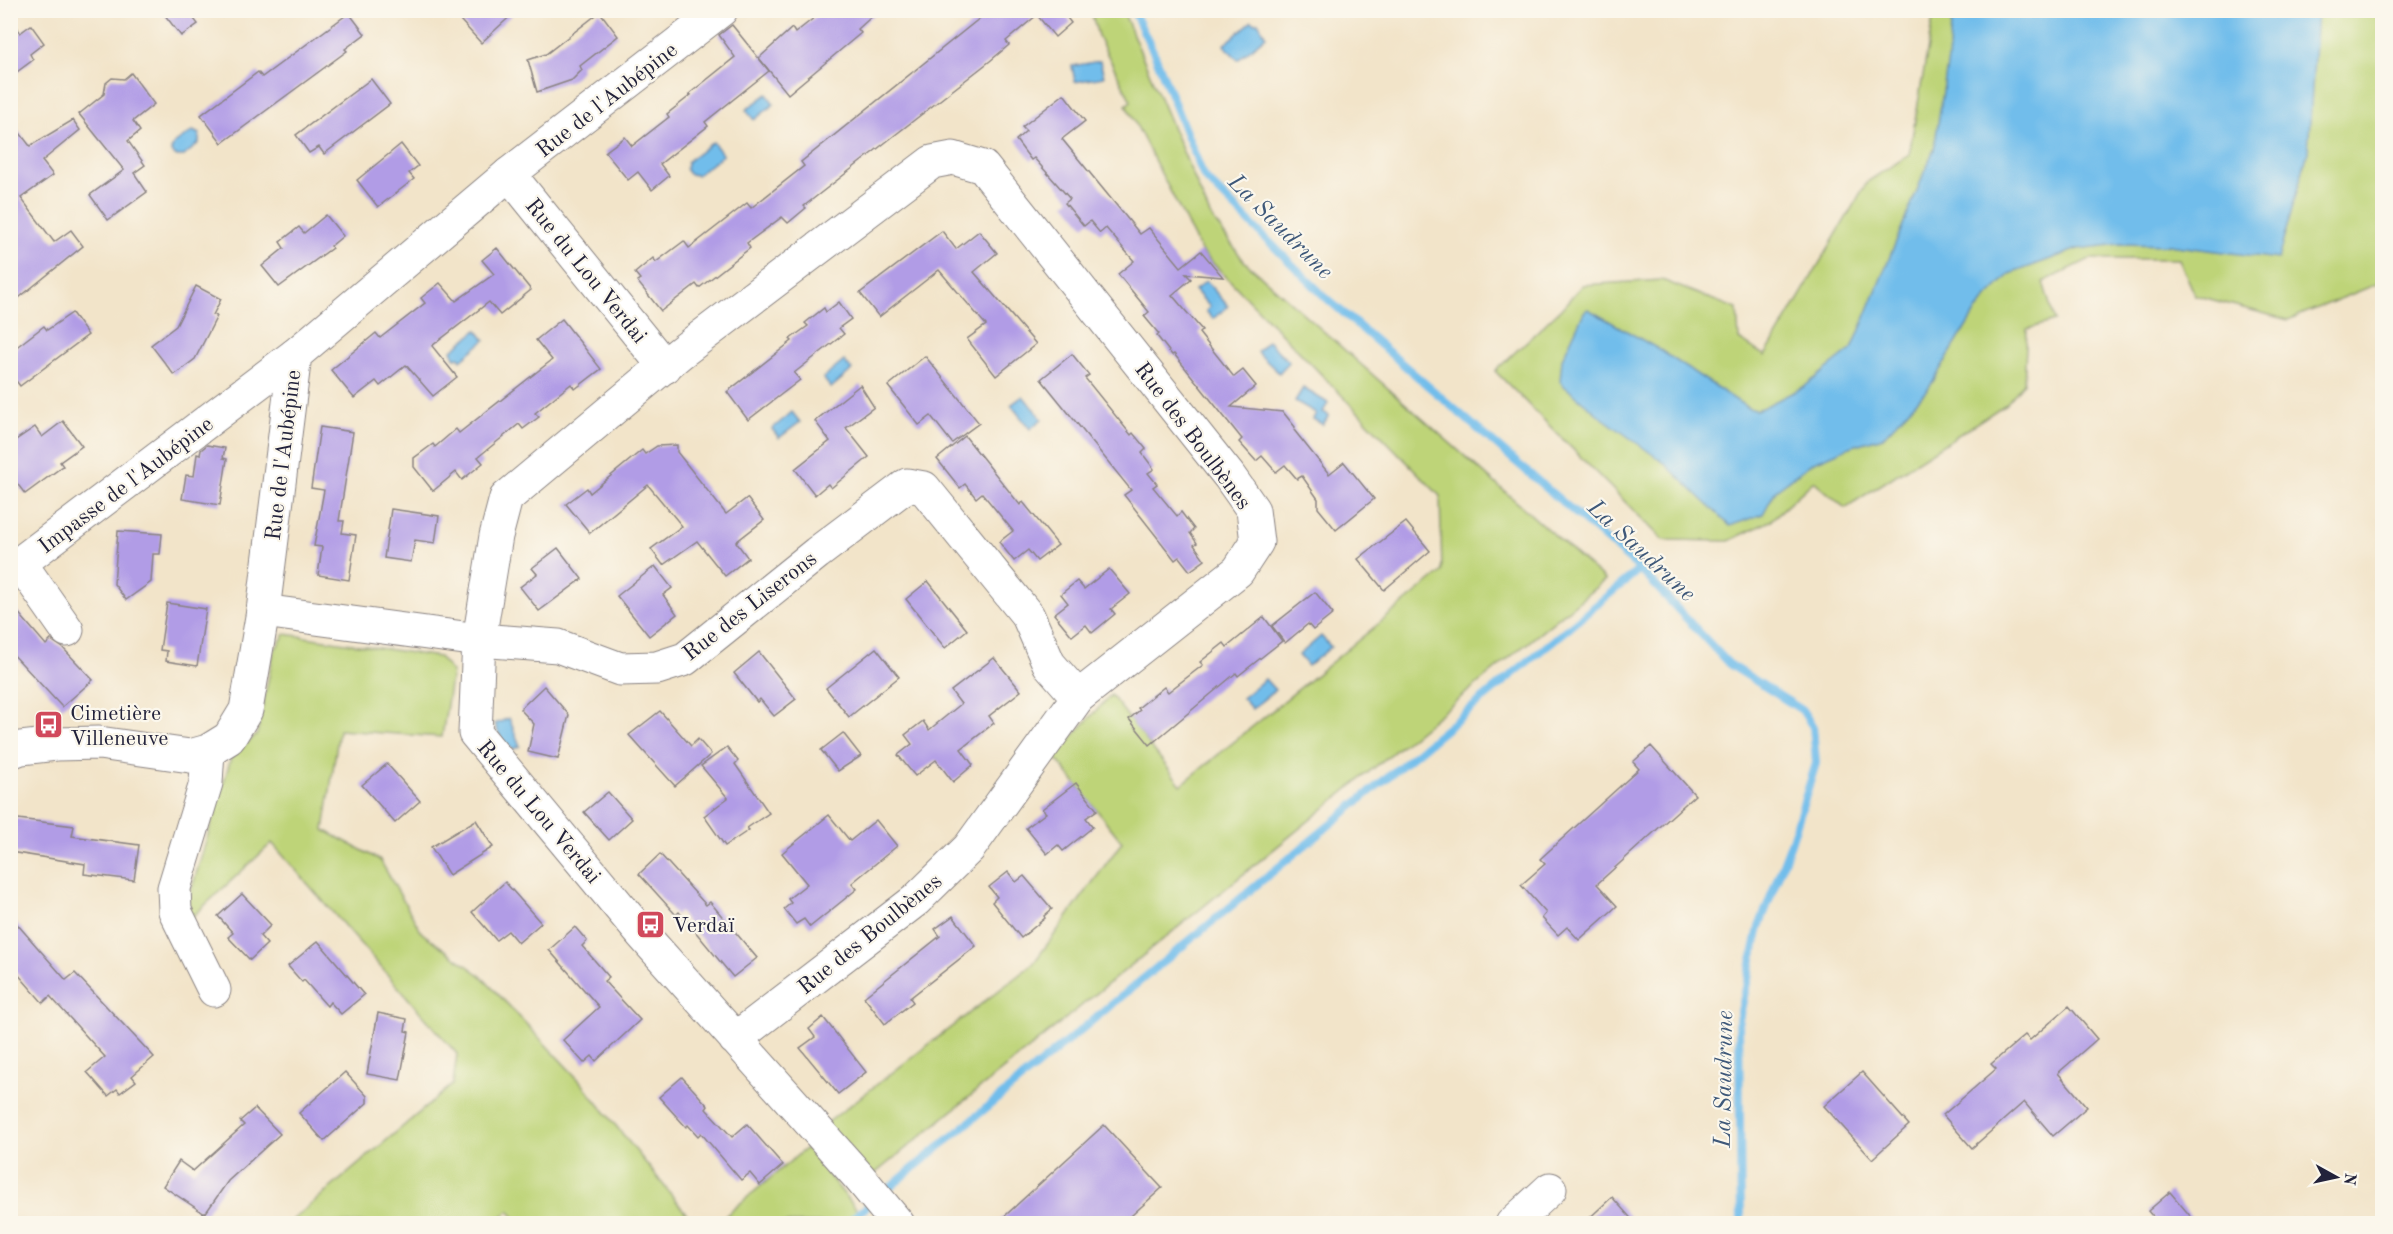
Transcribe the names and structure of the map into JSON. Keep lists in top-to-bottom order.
{
  "streets": {
    "street": [
      "Rue de l'Aubépine",
      "Rue du Lou Verdai",
      "Rue des Boulbènes",
      "Impasse de l'Aubépine",
      "Rue des Liserons"
    ]
  },
  "crossings": [
    ["Rue de l'Aubépine", "Rue du Lou Verdai"],
    ["Rue de l'Aubépine", "Impasse de l'Aubépine"],
    ["Rue de l'Aubépine", "Rue des Liserons"],
    ["Rue du Lou Verdai", "Rue des Boulbènes"],
    ["Rue du Lou Verdai", "Rue des Liserons"],
    ["Rue des Boulbènes", "Rue des Liserons"]
  ],
  "water": ["La Saudrune"],
  "places": {
    "bus stop": ["Cimetière Villeneuve", "Verdaï"]
  },
  "north": "right"
}
